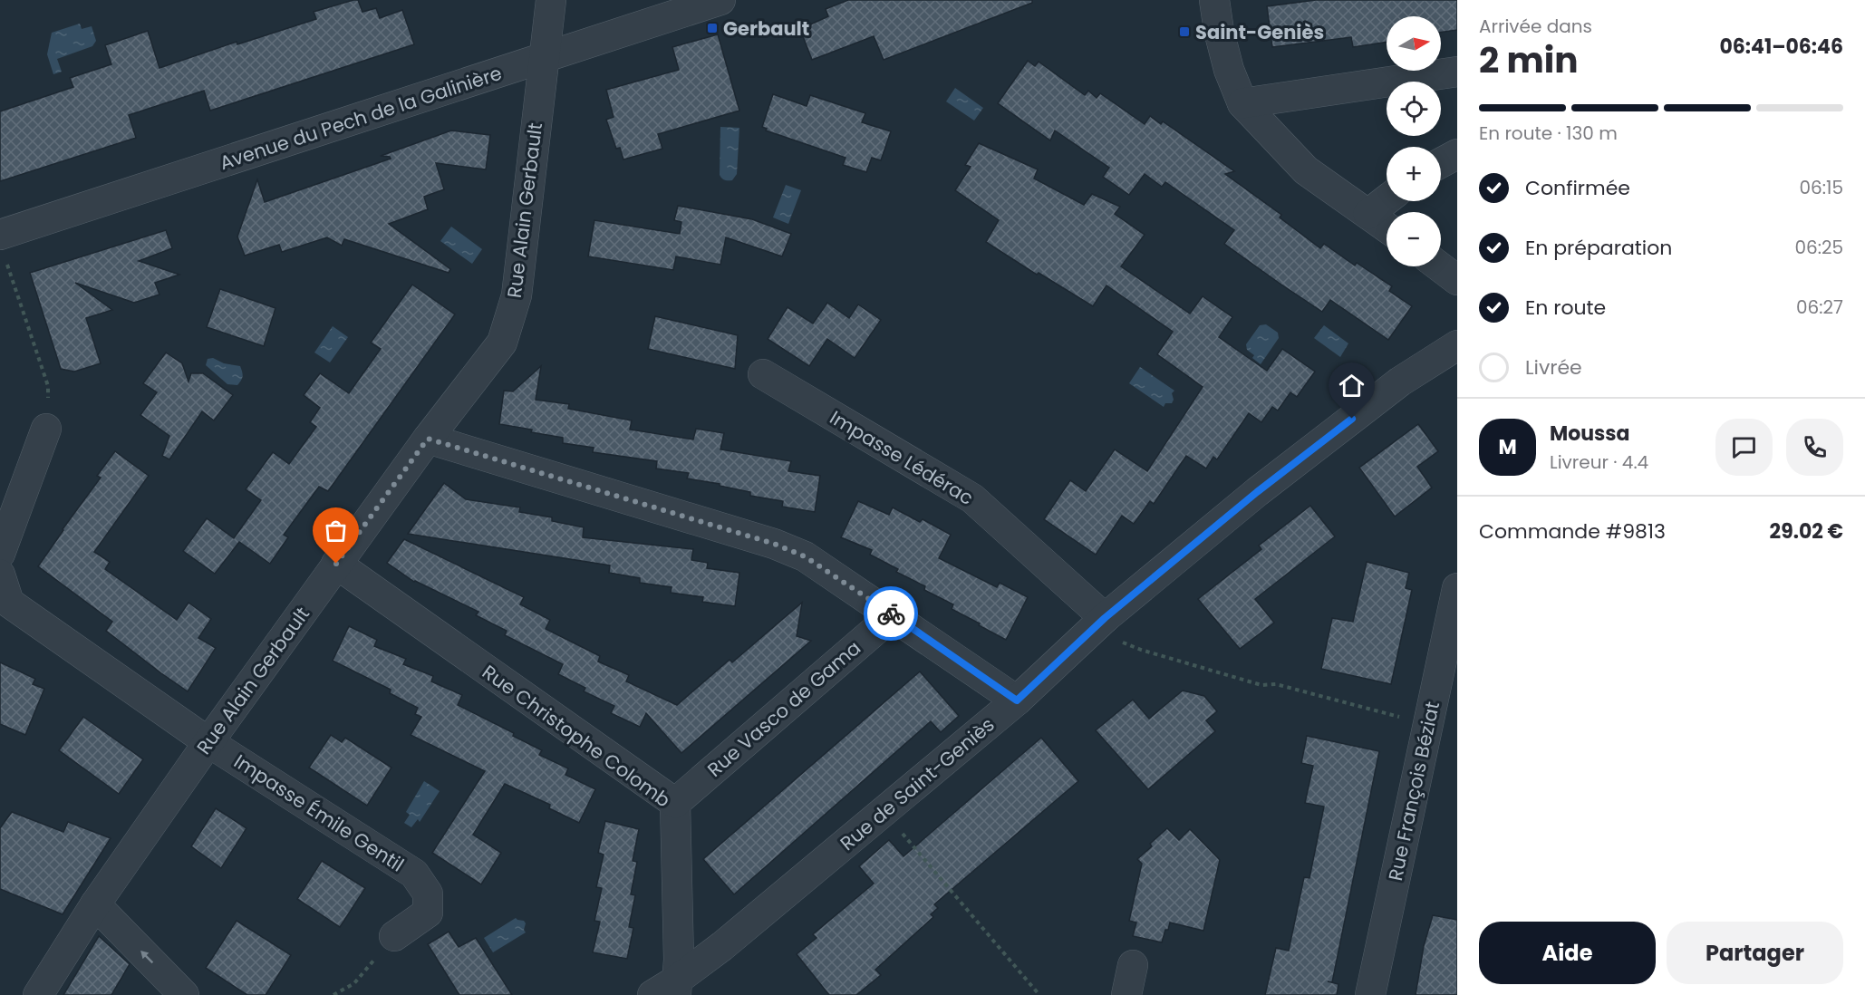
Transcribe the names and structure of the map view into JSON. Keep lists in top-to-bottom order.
{
  "streets": {
    "street": [
      "Avenue du Pech de la Galinière",
      "Rue Alain Gerbault",
      "Impasse Lédérac",
      "Rue Vasco de Gama",
      "Rue Christophe Colomb",
      "Rue de Saint-Geniès",
      "Rue François Béziat",
      "Impasse Émile Gentil"
    ]
  },
  "crossings": [
    ["Avenue du Pech de la Galinière", "Rue Alain Gerbault"],
    ["Rue Alain Gerbault", "Rue Christophe Colomb"],
    ["Rue Alain Gerbault", "Impasse Émile Gentil"],
    ["Impasse Lédérac", "Rue de Saint-Geniès"],
    ["Rue Vasco de Gama", "Rue Christophe Colomb"],
    ["Rue Christophe Colomb", "Rue de Saint-Geniès"]
  ],
  "places": {
    "transit": ["Gerbault", "Saint-Geniès"]
  },
  "north": "right",
  "page": {
    "heading": ["2 min", "Arrivée dans", "06:41–06:46"],
    "panel": [
      "Moussa",
      "Livreur · 4.4",
      "Commande #9813",
      "29.02 €"
    ],
    "map_buttons": ["+", "−"],
    "bar": "En route · 130 m",
    "list": [
      ["Confirmée", "06:15"],
      ["En préparation", "06:25"],
      ["En route", "06:27"],
      "Livrée"
    ],
    "round": "M",
    "buttons": ["Aide", "Partager"]
  }
}
